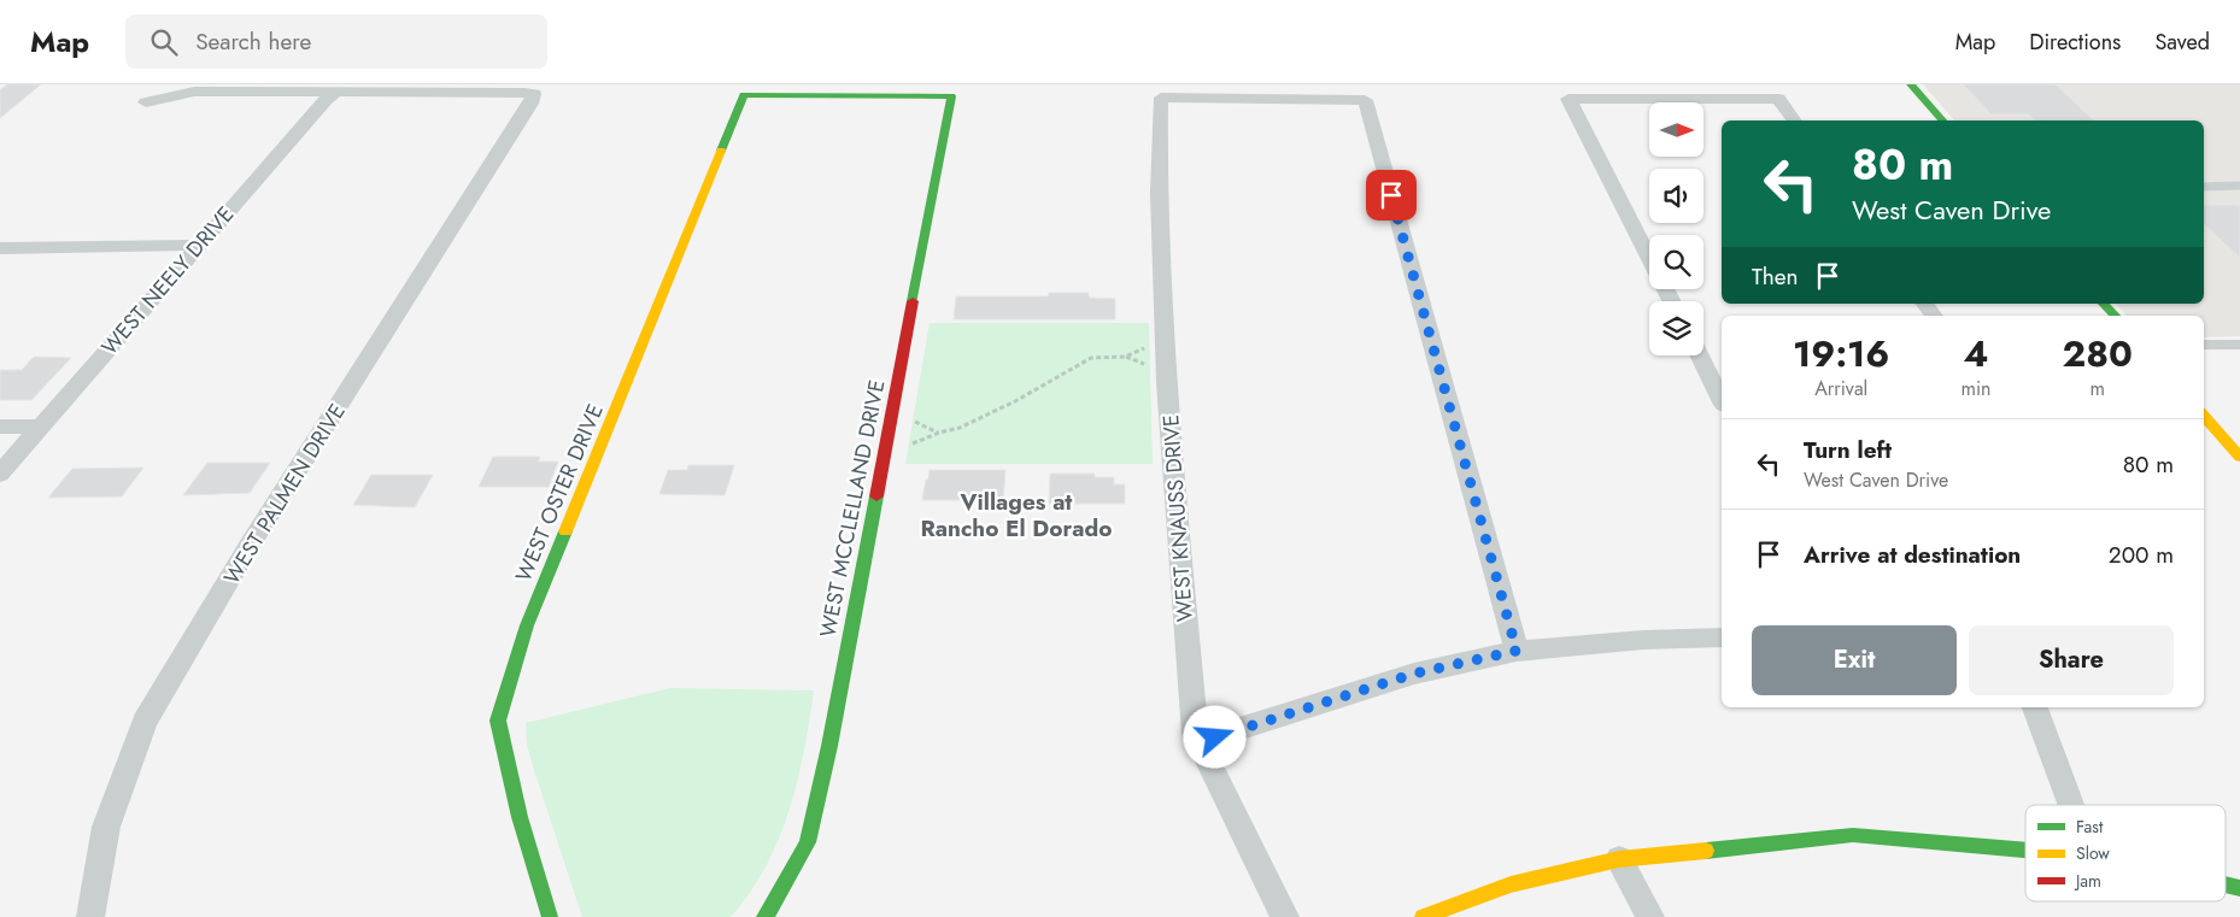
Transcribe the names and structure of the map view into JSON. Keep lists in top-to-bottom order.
{
  "streets": {
    "street": [
      "WEST NEELY DRIVE",
      "WEST OSTER DRIVE",
      "WEST PALMEN DRIVE",
      "WEST MCCLELLAND DRIVE",
      "WEST KNAUSS DRIVE"
    ]
  },
  "crossings": [
    ["WEST NEELY DRIVE", "WEST PALMEN DRIVE"],
    ["WEST OSTER DRIVE", "WEST MCCLELLAND DRIVE"]
  ],
  "districts": ["Villages at Rancho El Dorado"],
  "legend": ["Fast", "Slow", "Jam"],
  "north": "right",
  "page": {
    "header": "Map",
    "search": "Search here",
    "nav": ["Map", "Directions", "Saved"],
    "turn": ["80 m", "West Caven Drive"],
    "then": "Then",
    "eta": [
      "19:16",
      "Arrival",
      "4",
      "min",
      "280",
      "m"
    ],
    "list": [
      {
        "name": "Turn left",
        "note": "West Caven Drive",
        "value": "80 m"
      },
      {
        "name": "Arrive at destination",
        "value": "200 m"
      }
    ],
    "buttons": ["Exit", "Share"]
  }
}
